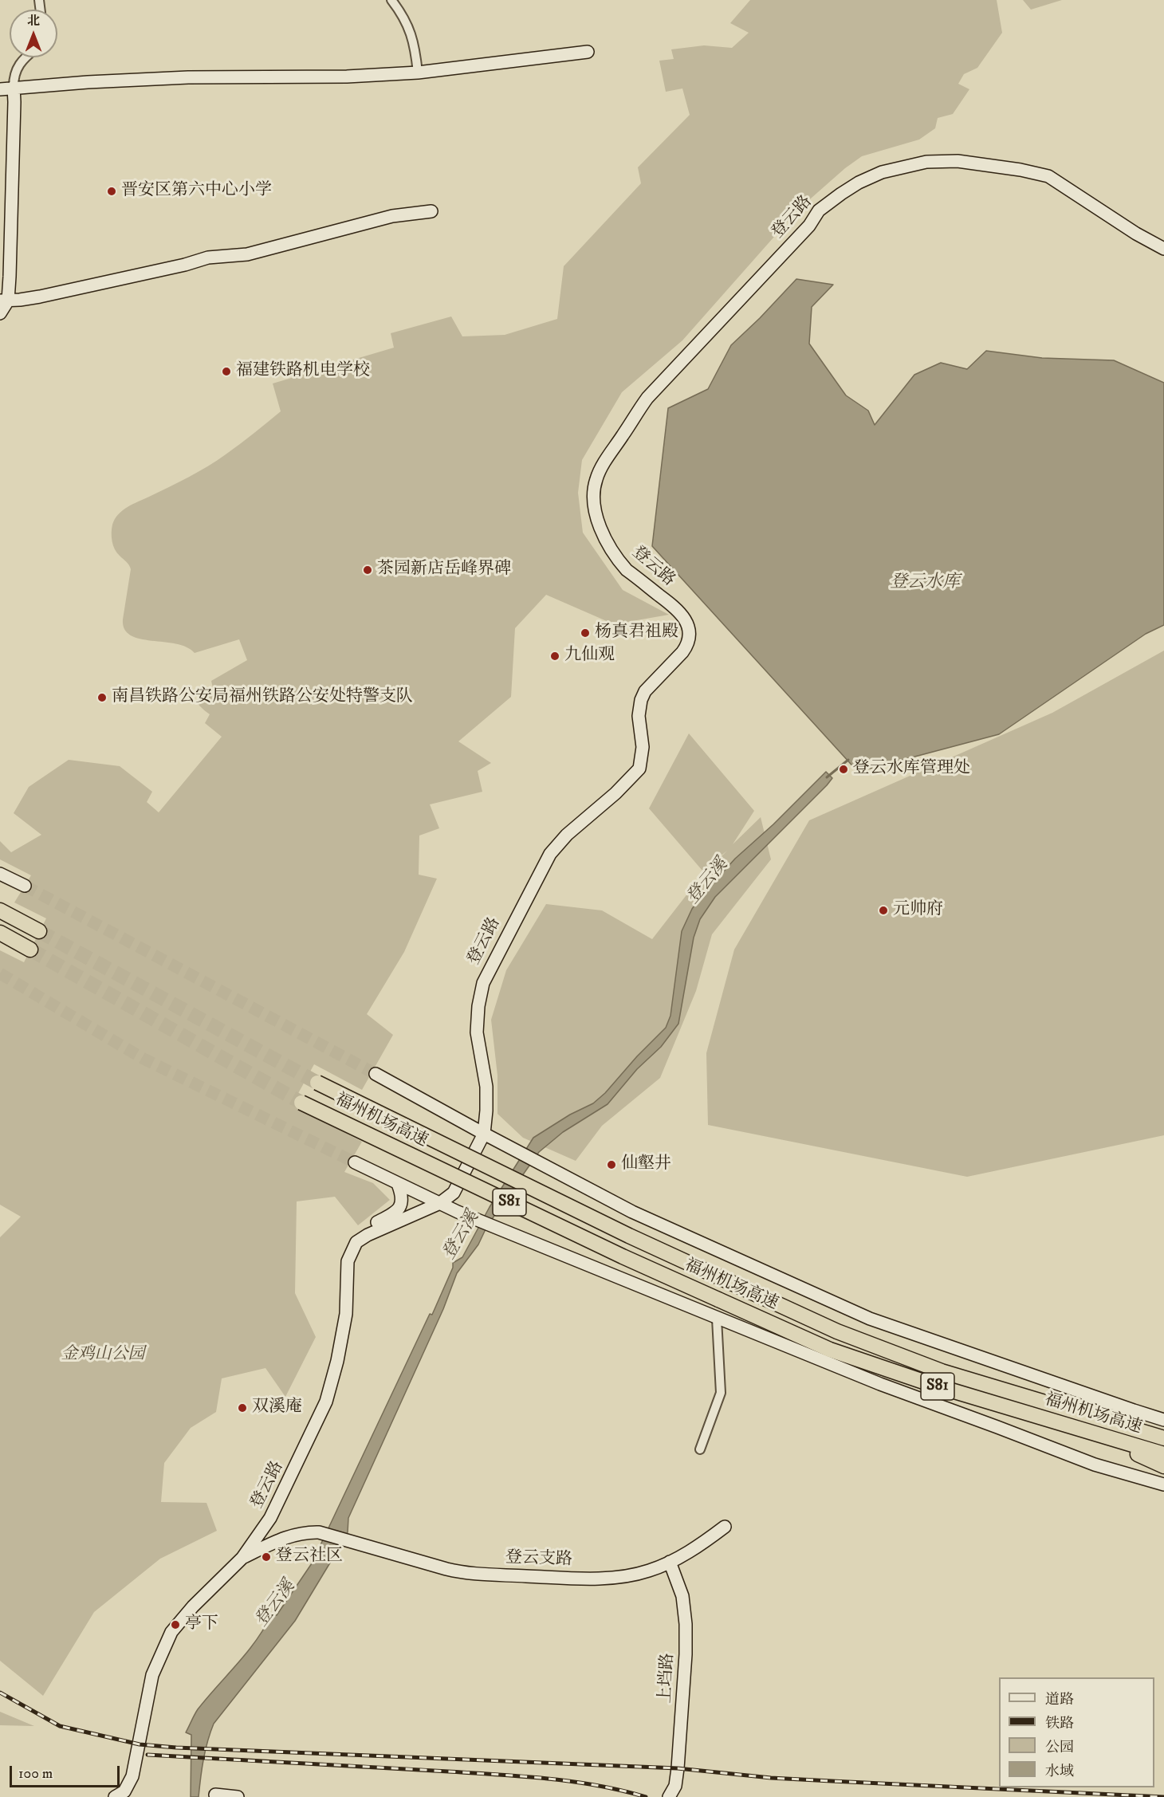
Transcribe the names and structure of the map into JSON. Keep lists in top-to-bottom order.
{
  "streets": {
    "highway": ["福州机场高速", "S81"],
    "street": ["登云路", "登云支路", "上垱路"]
  },
  "crossings": [
    ["登云路", "登云支路"],
    ["登云支路", "上垱路"]
  ],
  "water": ["登云水库", "登云溪"],
  "parks": ["金鸡山公园"],
  "places": [
    "晋安区第六中心小学",
    "福建铁路机电学校",
    "茶园新店岳峰界碑",
    "杨真君祖殿",
    "九仙观",
    "南昌铁路公安局福州铁路公安处特警支队",
    "登云水库管理处",
    "元帅府",
    "仙壑井",
    "双溪庵",
    "登云社区",
    "亭下"
  ],
  "legend": [
    "道路",
    "铁路",
    "公园",
    "水域"
  ],
  "scale_bar": "100 m",
  "north": "top"
}
